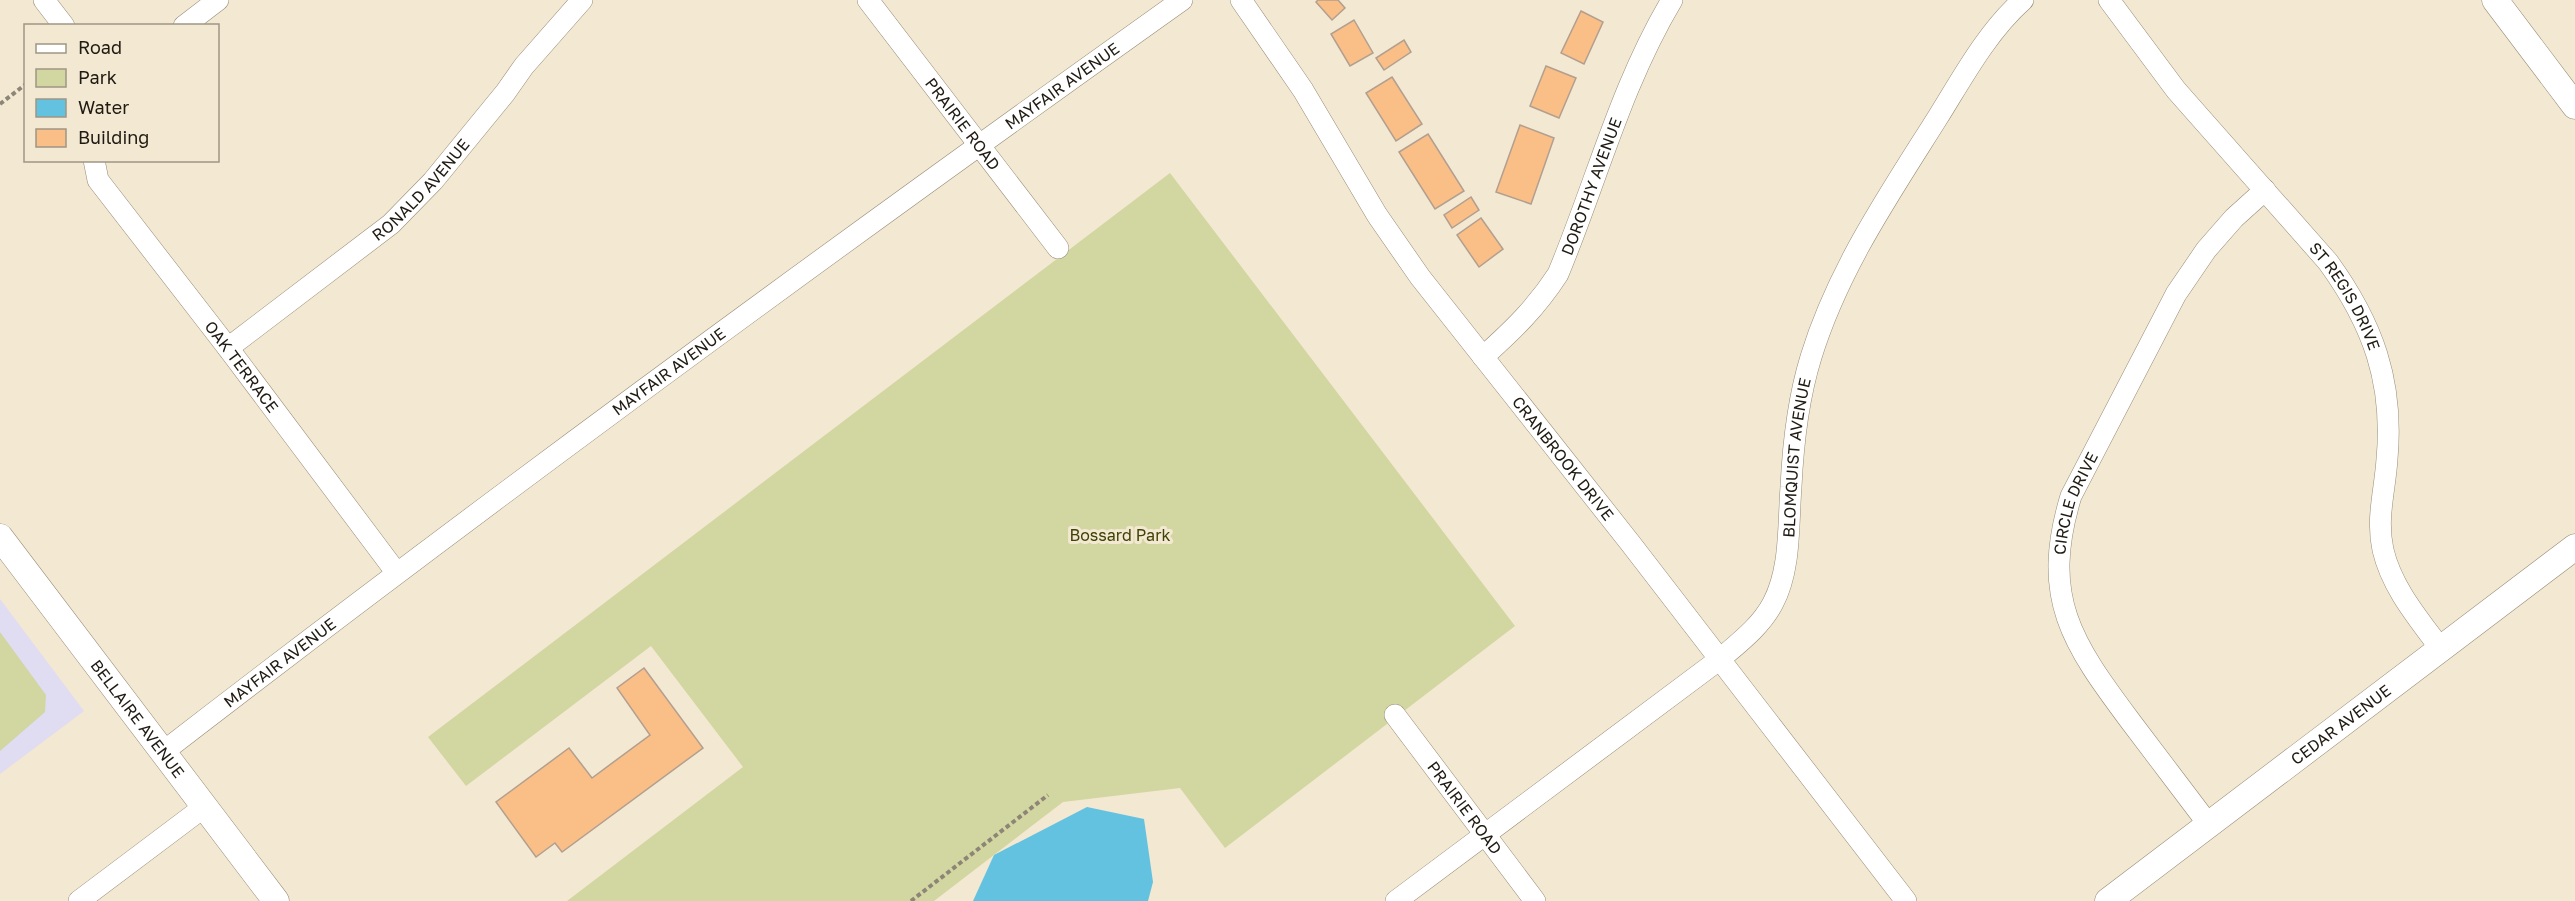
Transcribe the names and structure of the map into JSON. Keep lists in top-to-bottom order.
{
  "streets": {
    "street": [
      "MAYFAIR AVENUE",
      "PRAIRIE ROAD",
      "DOROTHY AVENUE",
      "RONALD AVENUE",
      "ST REGIS DRIVE",
      "OAK TERRACE",
      "CRANBROOK DRIVE",
      "BLOMQUIST AVENUE",
      "CIRCLE DRIVE",
      "BELLAIRE AVENUE",
      "CEDAR AVENUE"
    ]
  },
  "crossings": [
    ["MAYFAIR AVENUE", "PRAIRIE ROAD"],
    ["MAYFAIR AVENUE", "OAK TERRACE"],
    ["MAYFAIR AVENUE", "BELLAIRE AVENUE"],
    ["PRAIRIE ROAD", "BLOMQUIST AVENUE"],
    ["DOROTHY AVENUE", "CRANBROOK DRIVE"],
    ["RONALD AVENUE", "OAK TERRACE"],
    ["ST REGIS DRIVE", "CIRCLE DRIVE"],
    ["ST REGIS DRIVE", "CEDAR AVENUE"],
    ["CRANBROOK DRIVE", "BLOMQUIST AVENUE"],
    ["CIRCLE DRIVE", "CEDAR AVENUE"]
  ],
  "parks": ["Bossard Park"],
  "legend": [
    "Road",
    "Park",
    "Water",
    "Building"
  ]
}
